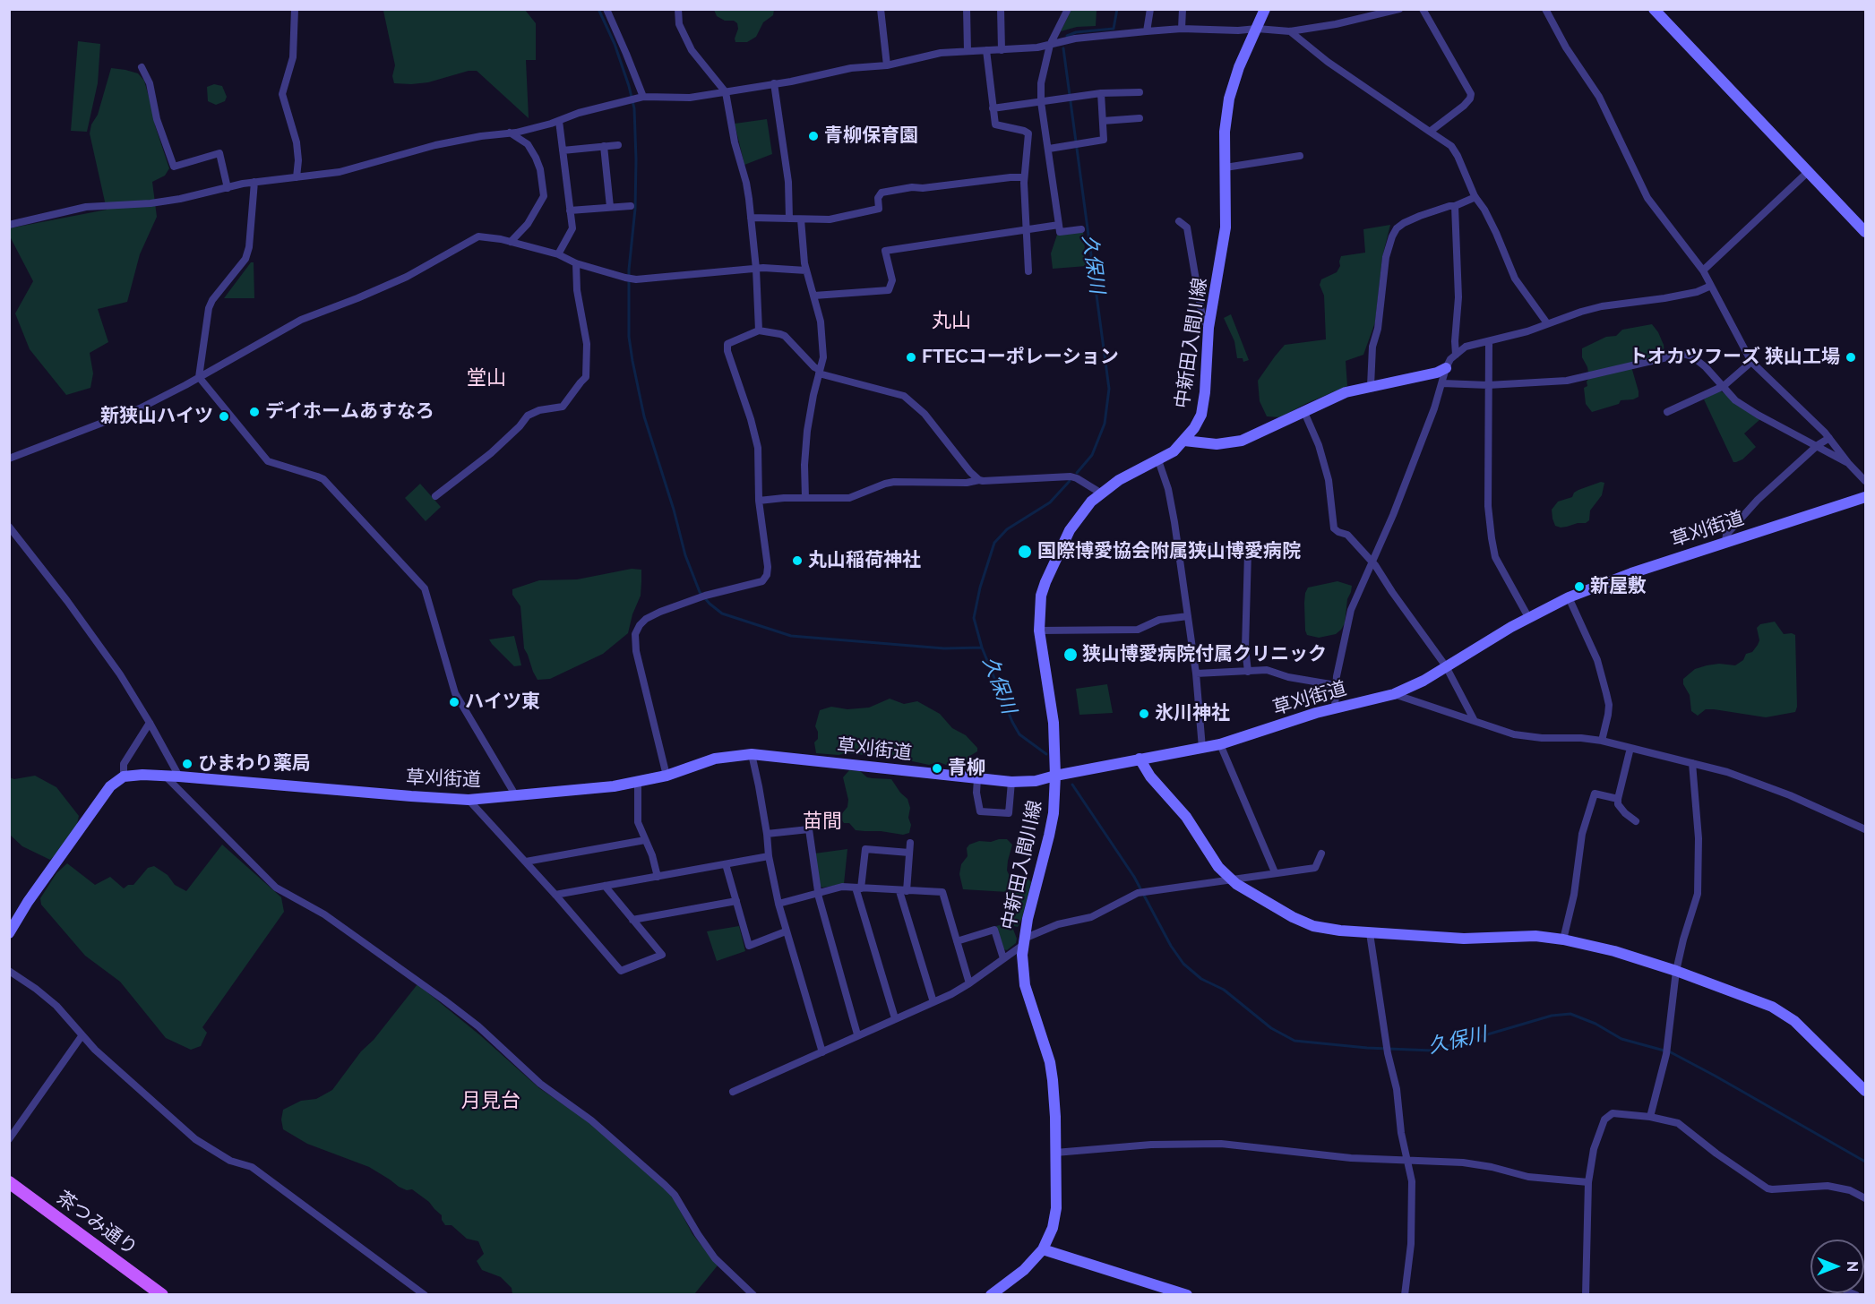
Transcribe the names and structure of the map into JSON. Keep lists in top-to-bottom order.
{
  "streets": {
    "main road": ["茶つみ通り"],
    "street": ["中新田入間川線", "草刈街道"]
  },
  "crossings": [
    ["中新田入間川線", "草刈街道"]
  ],
  "districts": [
    "丸山",
    "堂山",
    "苗間",
    "月見台"
  ],
  "water": ["久保川"],
  "places": [
    "青柳保育園",
    "FTECコーポレーション",
    "トオカツフーズ 狭山工場",
    "デイホームあすなろ",
    "新狭山ハイツ",
    "国際博愛協会附属狭山博愛病院",
    "丸山稲荷神社",
    "新屋敷",
    "狭山博愛病院付属クリニック",
    "ハイツ東",
    "氷川神社",
    "ひまわり薬局",
    "青柳"
  ],
  "north": "right"
}
